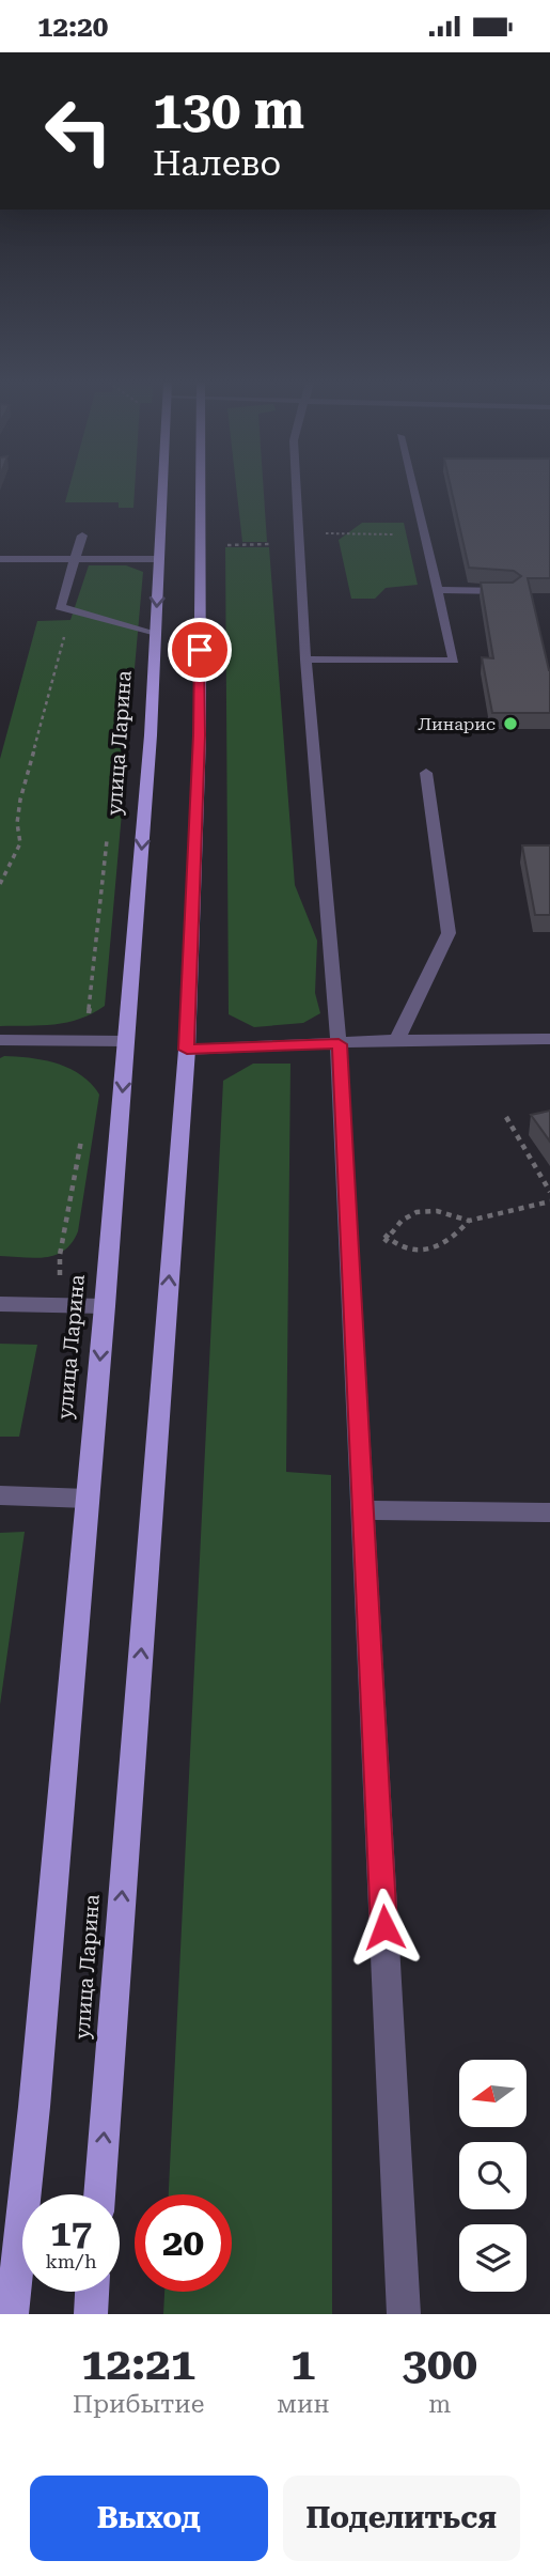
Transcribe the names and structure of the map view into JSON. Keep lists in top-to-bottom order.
{
  "streets": {
    "main road": ["улица Ларина"]
  },
  "places": ["Линарис"],
  "north": "left",
  "page": {
    "status": "12:20",
    "turn": ["130 m", "Налево"],
    "speed": "17 km/h",
    "limit": "20",
    "eta": [
      "12:21",
      "Прибытие",
      "1",
      "мин",
      "300",
      "m"
    ],
    "buttons": ["Выход", "Поделиться"]
  }
}
